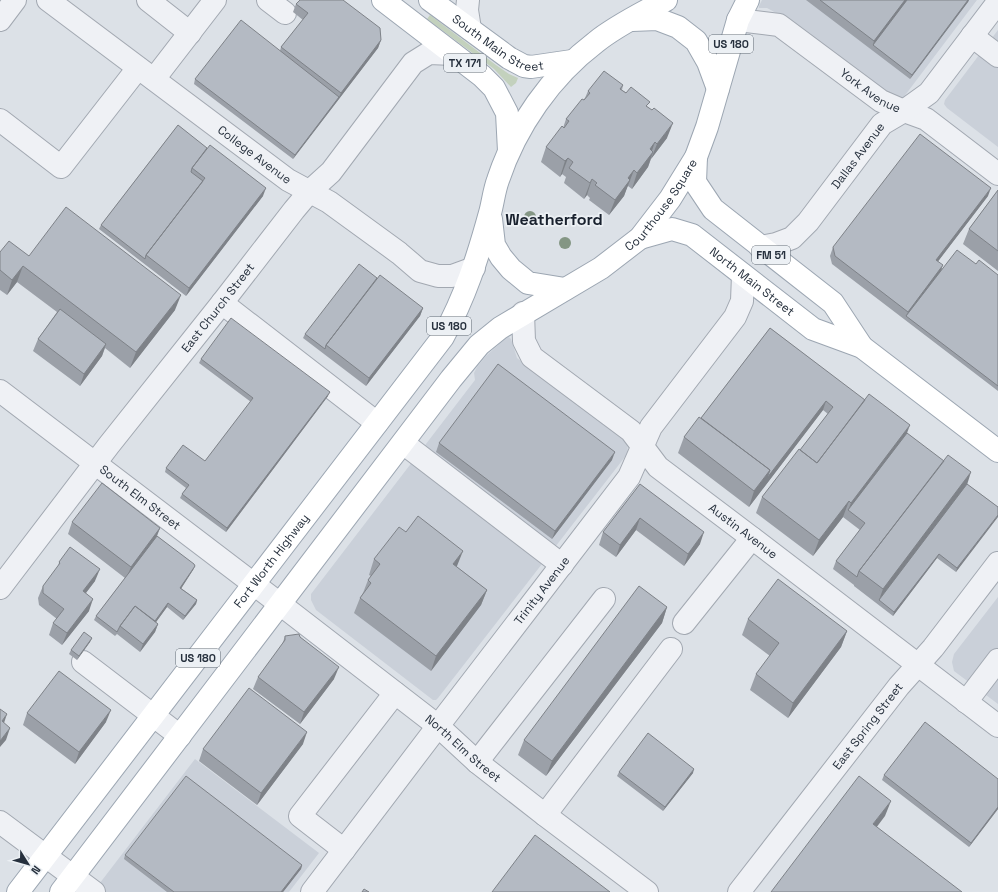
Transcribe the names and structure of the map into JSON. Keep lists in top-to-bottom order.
{
  "streets": {
    "main road": [
      "South Main Street",
      "US 180",
      "TX 171",
      "Courthouse Square",
      "FM 51",
      "North Main Street",
      "Fort Worth Highway"
    ],
    "street": [
      "York Avenue",
      "College Avenue",
      "Dallas Avenue",
      "East Church Street",
      "South Elm Street",
      "Austin Avenue",
      "Trinity Avenue",
      "East Spring Street",
      "North Elm Street"
    ]
  },
  "crossings": [
    ["South Main Street", "US 180"],
    ["US 180", "TX 171"],
    ["US 180", "York Avenue"],
    ["US 180", "Courthouse Square"],
    ["US 180", "South Elm Street"],
    ["US 180", "Austin Avenue"],
    ["US 180", "Fort Worth Highway"],
    ["US 180", "North Elm Street"],
    ["TX 171", "East Church Street"],
    ["York Avenue", "Dallas Avenue"],
    ["College Avenue", "East Church Street"],
    ["College Avenue", "Fort Worth Highway"],
    ["Dallas Avenue", "North Main Street"],
    ["Courthouse Square", "North Main Street"],
    ["North Main Street", "Trinity Avenue"],
    ["East Church Street", "South Elm Street"],
    ["South Elm Street", "Fort Worth Highway"],
    ["South Elm Street", "North Elm Street"],
    ["Austin Avenue", "Trinity Avenue"],
    ["Austin Avenue", "East Spring Street"],
    ["Trinity Avenue", "North Elm Street"]
  ],
  "districts": ["Weatherford"],
  "north": "bottom right"
}
